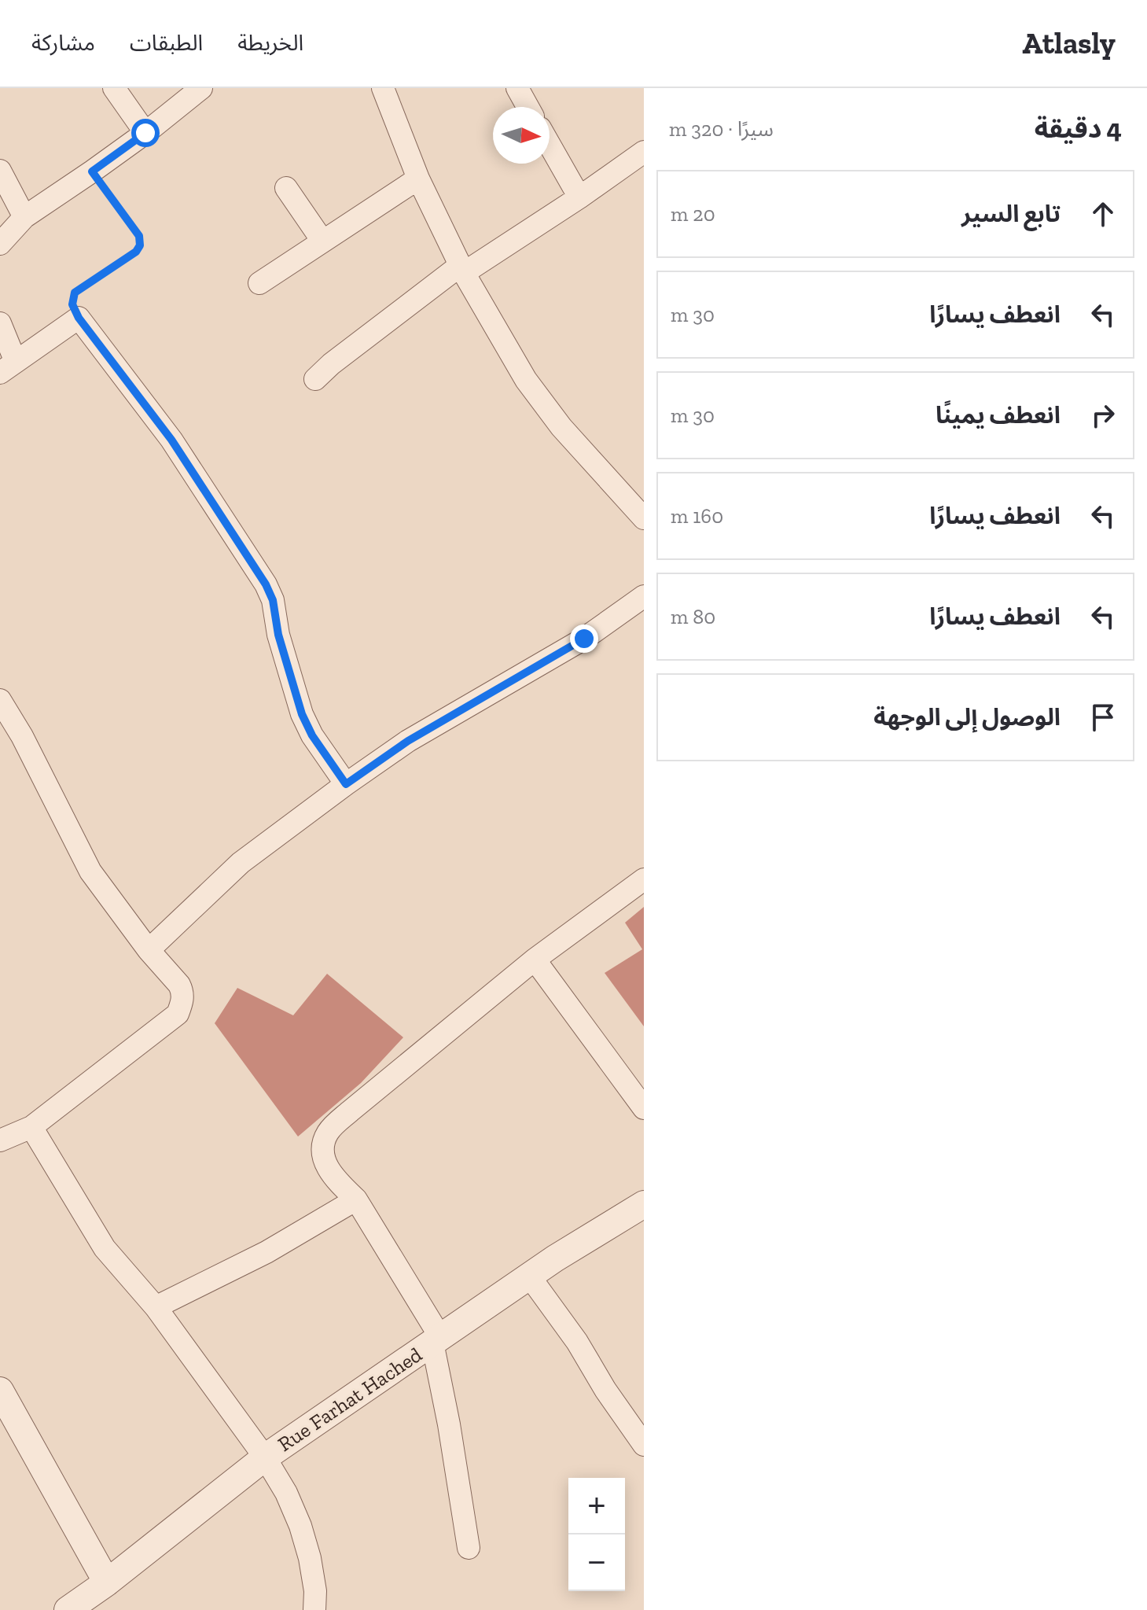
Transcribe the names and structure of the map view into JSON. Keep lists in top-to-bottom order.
{
  "streets": {
    "street": ["Rue Farhat Hached"]
  },
  "north": "right",
  "page": {
    "header": "Atlasly",
    "nav": ["الخريطة", "الطبقات", "مشاركة"],
    "heading": ["4 دقيقة", "سيرًا · 320 m"],
    "list": [
      ["تابع السير", "20 m"],
      ["انعطف يسارًا", "30 m"],
      ["انعطف يمينًا", "30 m"],
      ["انعطف يسارًا", "160 m"],
      ["انعطف يسارًا", "80 m"],
      "الوصول إلى الوجهة"
    ],
    "map_buttons": ["+", "−"]
  }
}
